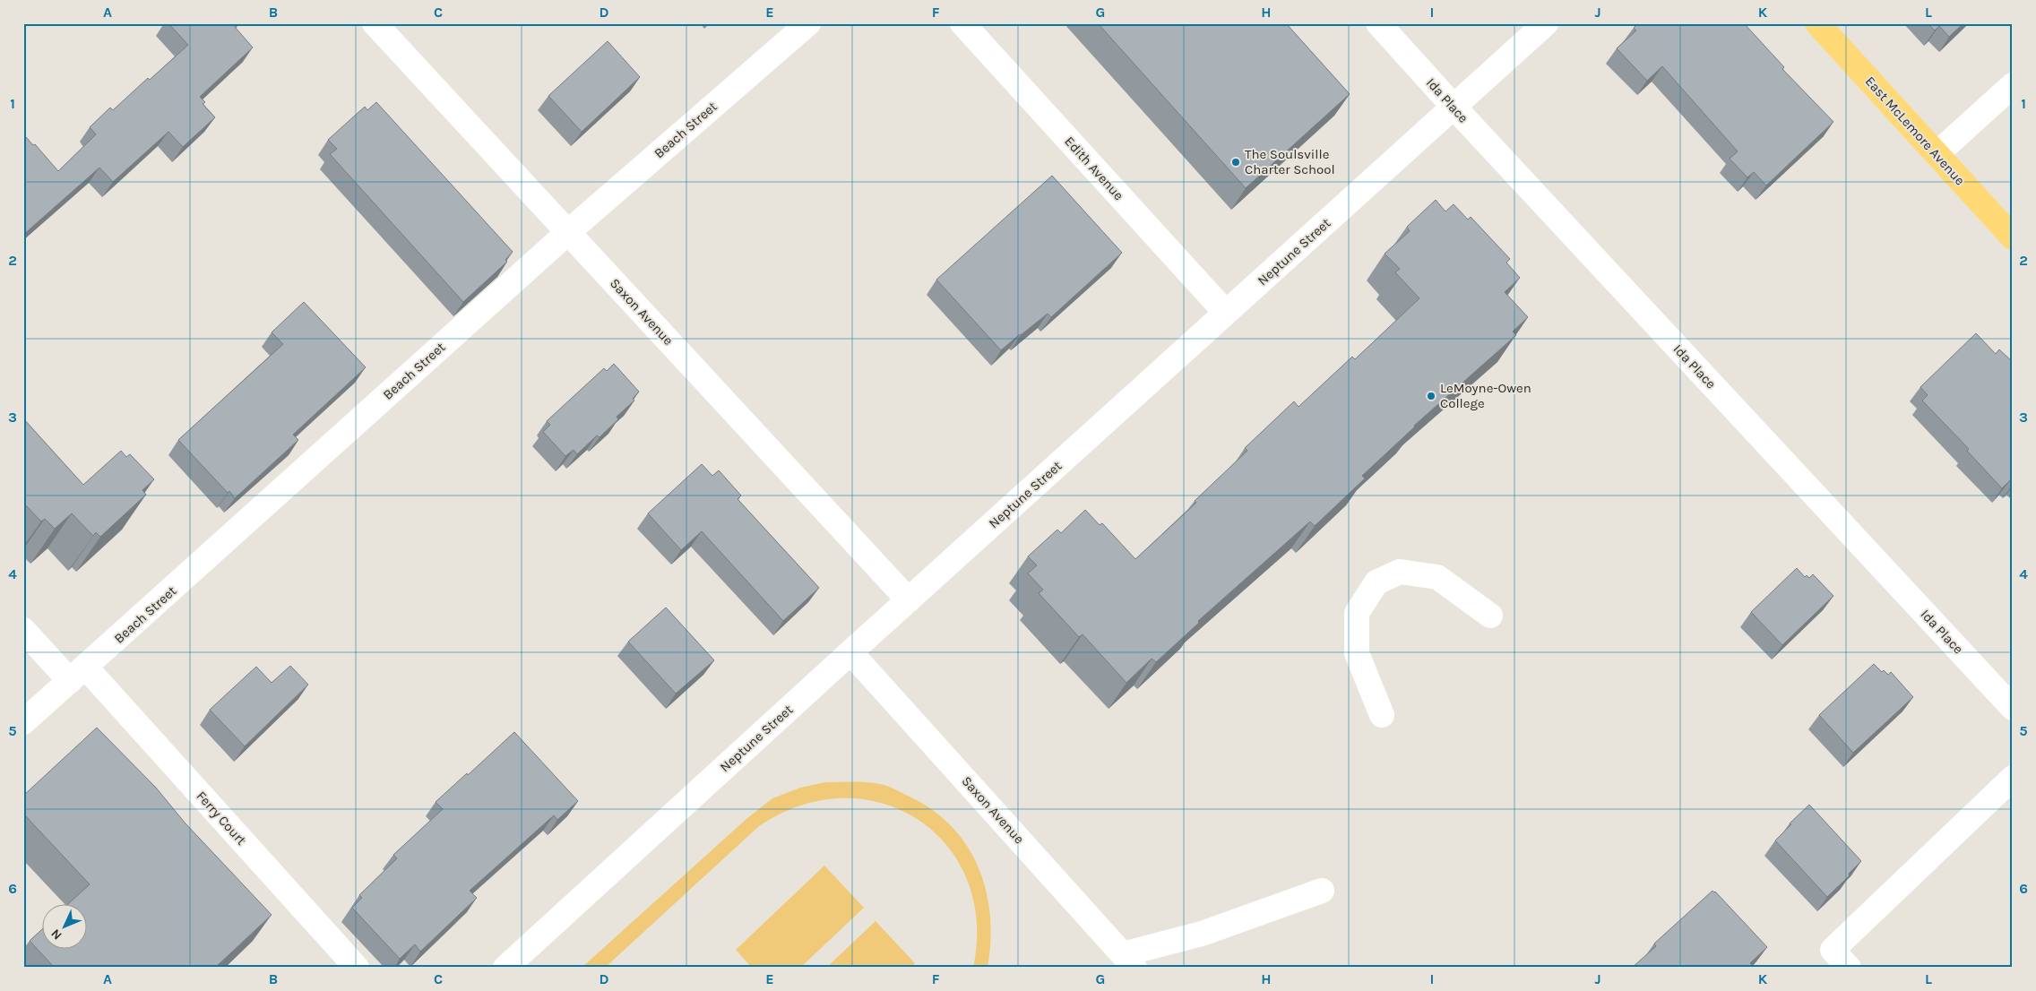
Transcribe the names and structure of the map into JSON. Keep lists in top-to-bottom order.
{
  "streets": {
    "main road": ["East McLemore Avenue"],
    "street": [
      "Ida Place",
      "Beach Street",
      "Edith Avenue",
      "Neptune Street",
      "Saxon Avenue",
      "Ferry Court"
    ]
  },
  "crossings": [
    ["Ida Place", "Neptune Street"],
    ["Beach Street", "Saxon Avenue"],
    ["Beach Street", "Ferry Court"],
    ["Edith Avenue", "Neptune Street"],
    ["Neptune Street", "Saxon Avenue"]
  ],
  "places": ["The Soulsville Charter School", "LeMoyne-Owen College"],
  "north": "bottom left",
  "grid": {
    "columns": [
      "A",
      "B",
      "C",
      "D",
      "E",
      "F",
      "G",
      "H",
      "I",
      "J",
      "K",
      "L"
    ],
    "rows": [
      "1",
      "2",
      "3",
      "4",
      "5",
      "6"
    ]
  }
}
